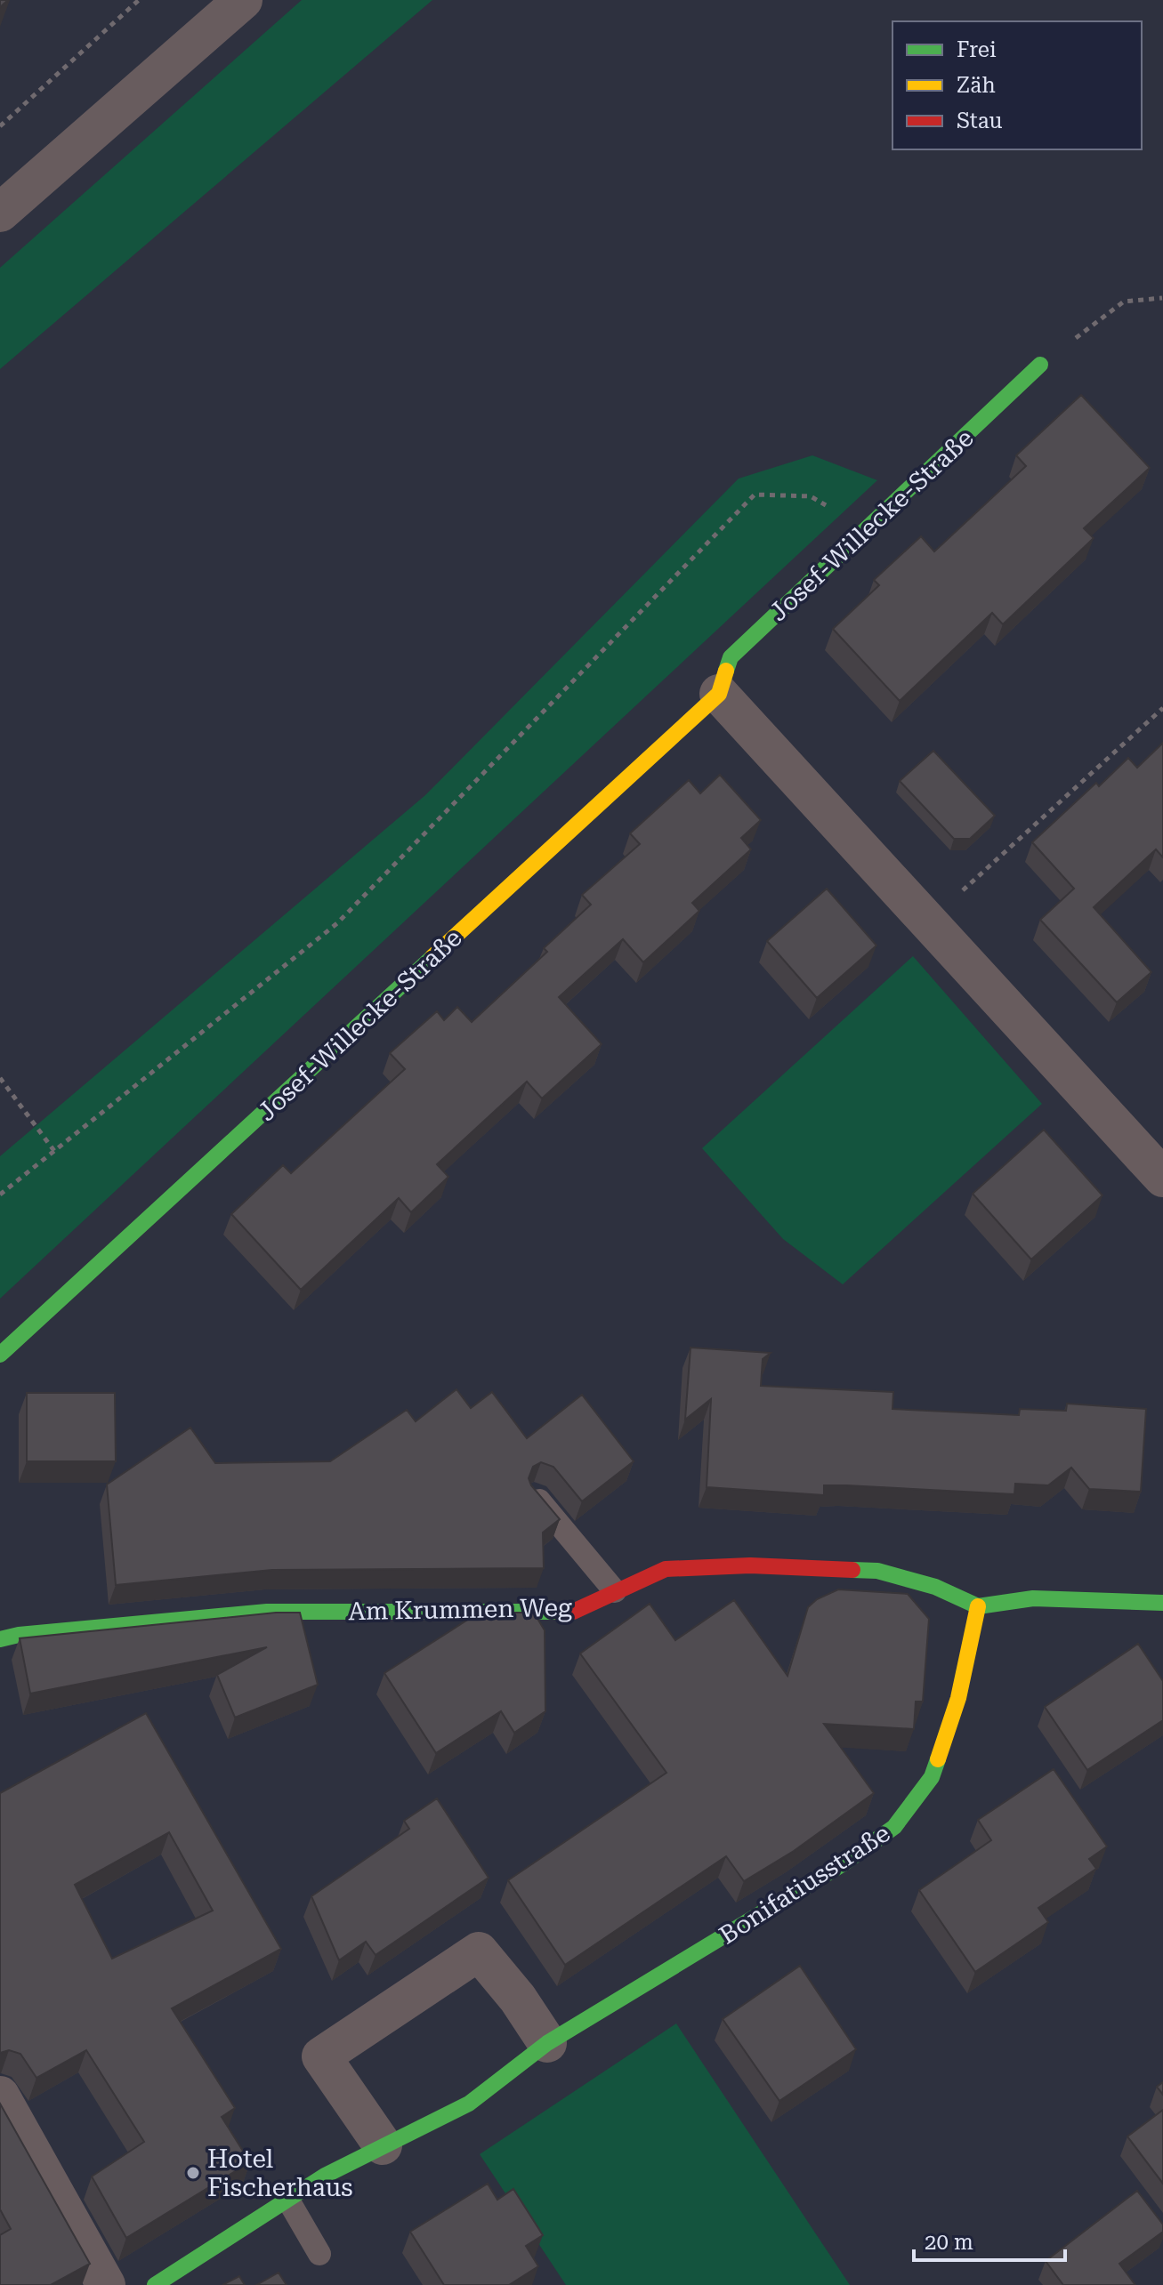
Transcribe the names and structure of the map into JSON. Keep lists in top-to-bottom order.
{
  "streets": {
    "street": ["Josef-Willecke-Straße", "Am Krummen Weg", "Bonifatiusstraße"]
  },
  "crossings": [
    ["Am Krummen Weg", "Bonifatiusstraße"]
  ],
  "places": ["Hotel Fischerhaus"],
  "legend": ["Frei", "Zäh", "Stau"],
  "scale_bar": "20 m"
}
